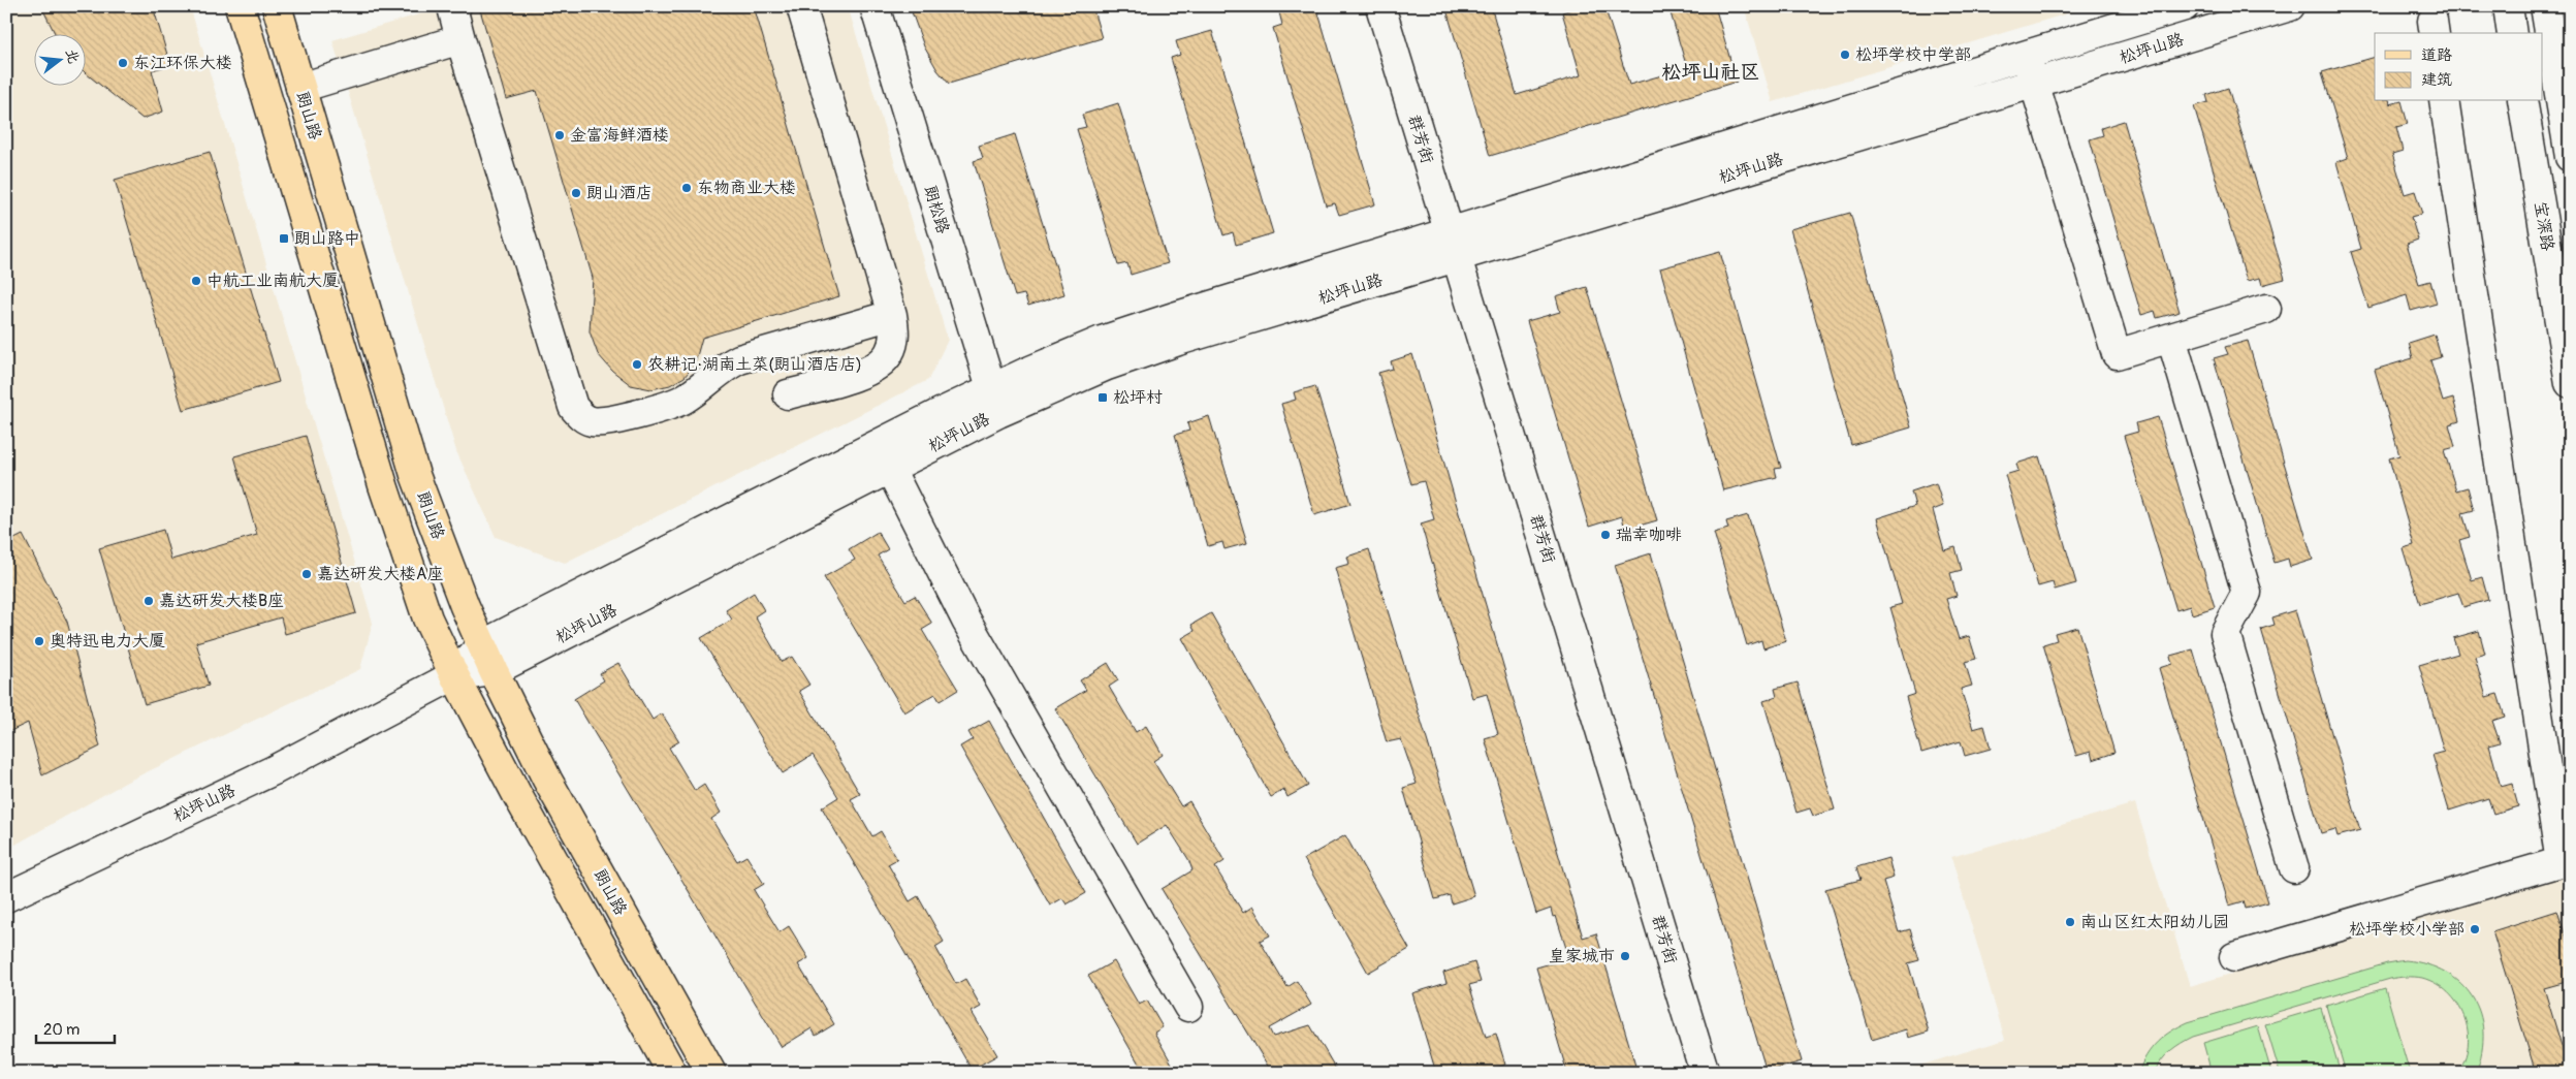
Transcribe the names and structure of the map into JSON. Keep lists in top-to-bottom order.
{
  "streets": {
    "main road": ["朗山路"],
    "street": [
      "松坪山路",
      "群芳街",
      "朗松路",
      "宝深路"
    ]
  },
  "crossings": [
    ["松坪山路", "朗山路"],
    ["松坪山路", "群芳街"],
    ["松坪山路", "朗松路"]
  ],
  "districts": ["松坪山社区"],
  "places": {
    "other": [
      "松坪学校中学部",
      "东江环保大楼",
      "金富海鲜酒楼",
      "东物商业大楼",
      "朗山酒店",
      "中航工业南航大厦",
      "农耕记·湖南土菜(朗山酒店店)",
      "瑞幸咖啡",
      "嘉达研发大楼A座",
      "嘉达研发大楼B座",
      "奥特迅电力大厦",
      "南山区红太阳幼儿园",
      "松坪学校小学部",
      "皇家城市"
    ],
    "transit": ["朗山路中", "松坪村"]
  },
  "legend": ["道路", "建筑"],
  "scale_bar": "20 m",
  "north": "right"
}
